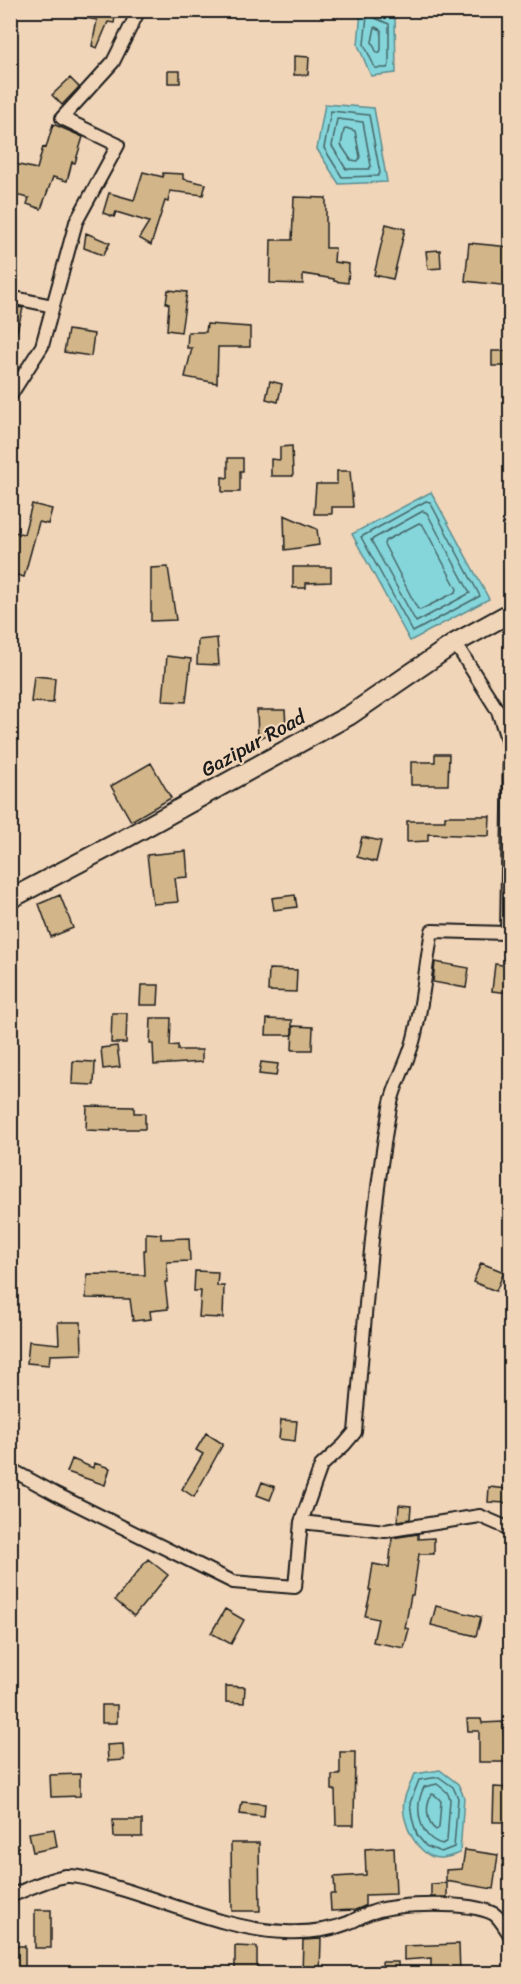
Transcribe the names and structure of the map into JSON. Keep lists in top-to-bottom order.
{
  "streets": {
    "street": ["Gazipur Road"]
  }
}
